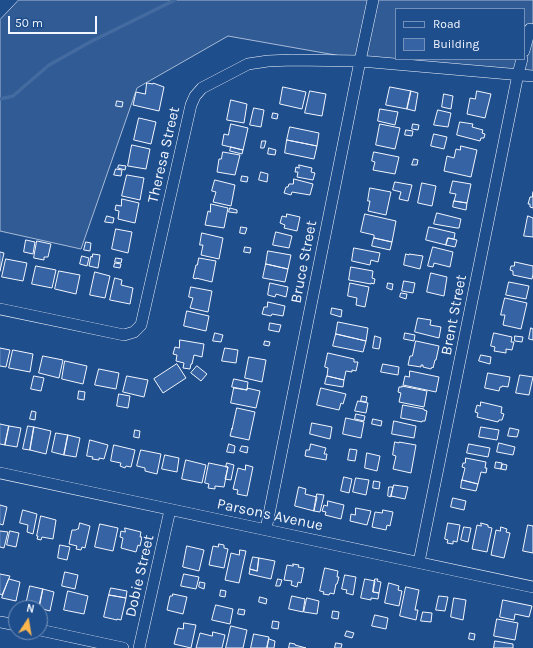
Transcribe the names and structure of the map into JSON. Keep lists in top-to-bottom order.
{
  "streets": {
    "street": [
      "Theresa Street",
      "Bruce Street",
      "Brent Street",
      "Parsons Avenue",
      "Dobie Street"
    ]
  },
  "crossings": [
    ["Theresa Street", "Bruce Street"],
    ["Theresa Street", "Brent Street"],
    ["Bruce Street", "Parsons Avenue"],
    ["Brent Street", "Parsons Avenue"],
    ["Parsons Avenue", "Dobie Street"]
  ],
  "legend": ["Road", "Building"],
  "scale_bar": "50 m",
  "north": "top"
}
